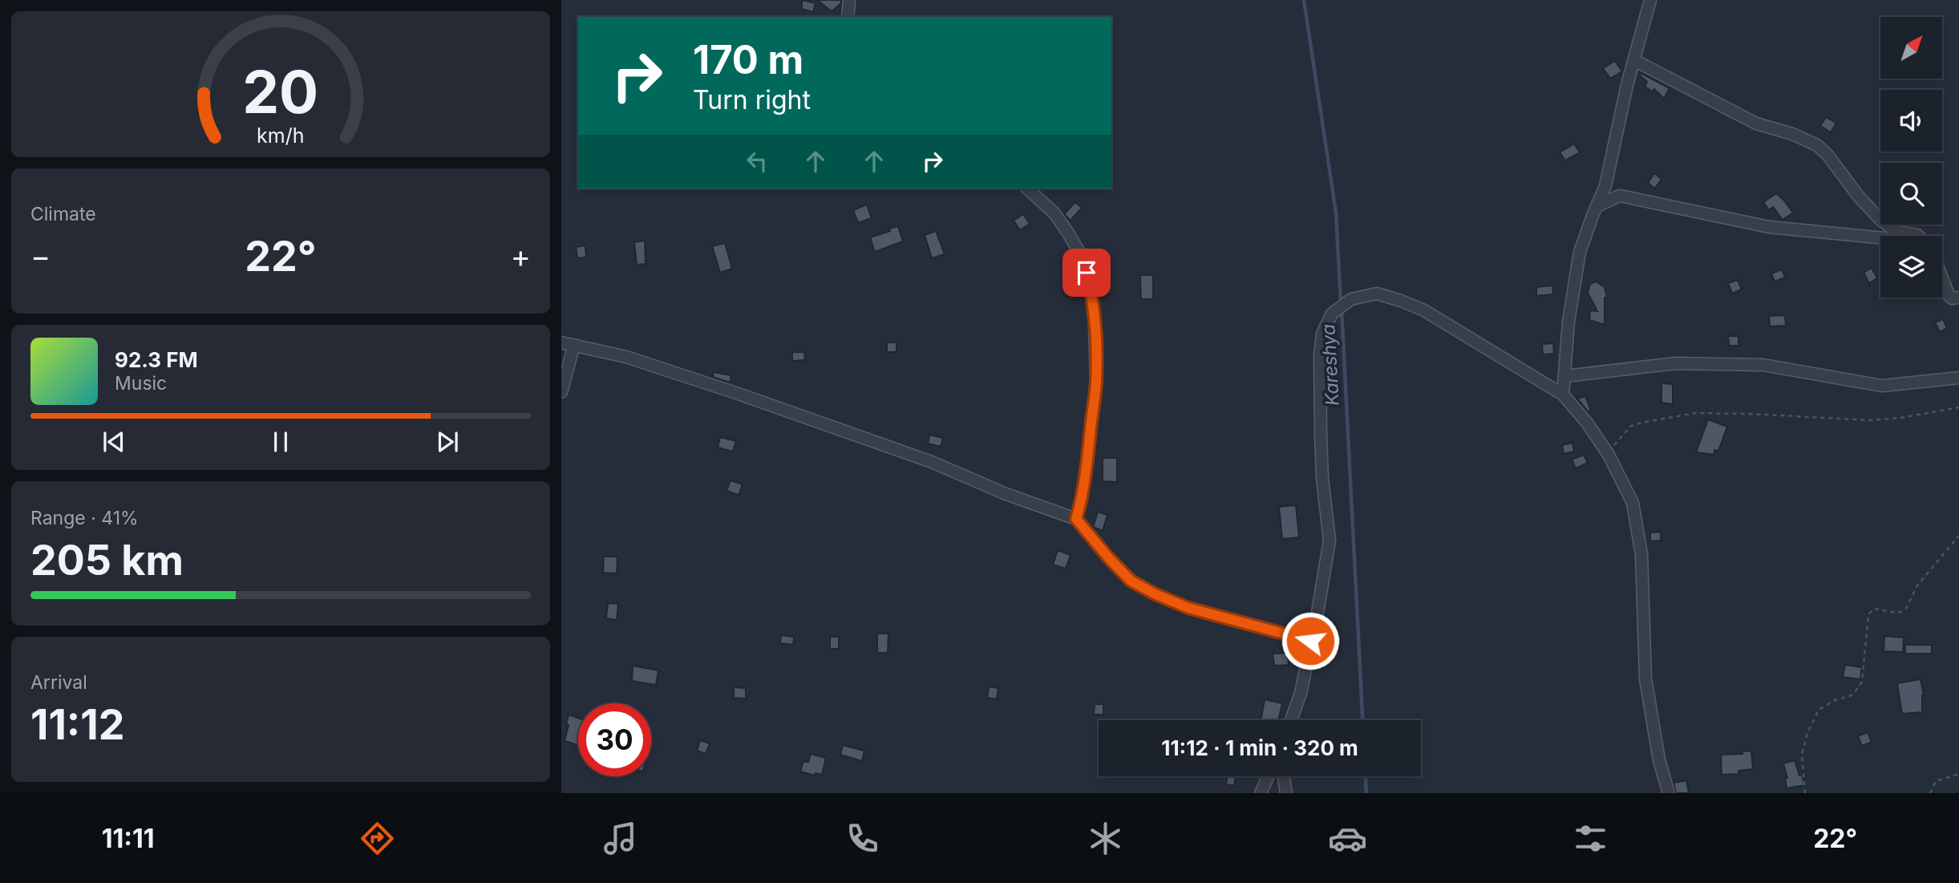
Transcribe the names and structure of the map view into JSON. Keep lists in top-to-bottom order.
{
  "water": ["Kareshya"],
  "north": "top right",
  "page": {
    "turn": ["170 m", "Turn right"],
    "tile": [
      "Climate",
      ["Range · 41%", "205 km"],
      ["Arrival", "11:12"]
    ],
    "heat": ["−", "22°", "+"],
    "song": ["92.3 FM", "Music"],
    "limit": "30",
    "trip": "11:12 · 1 min · 320 m",
    "tabs": ["11:11", "22°"],
    "gauge": ["20", "km/h"]
  }
}
